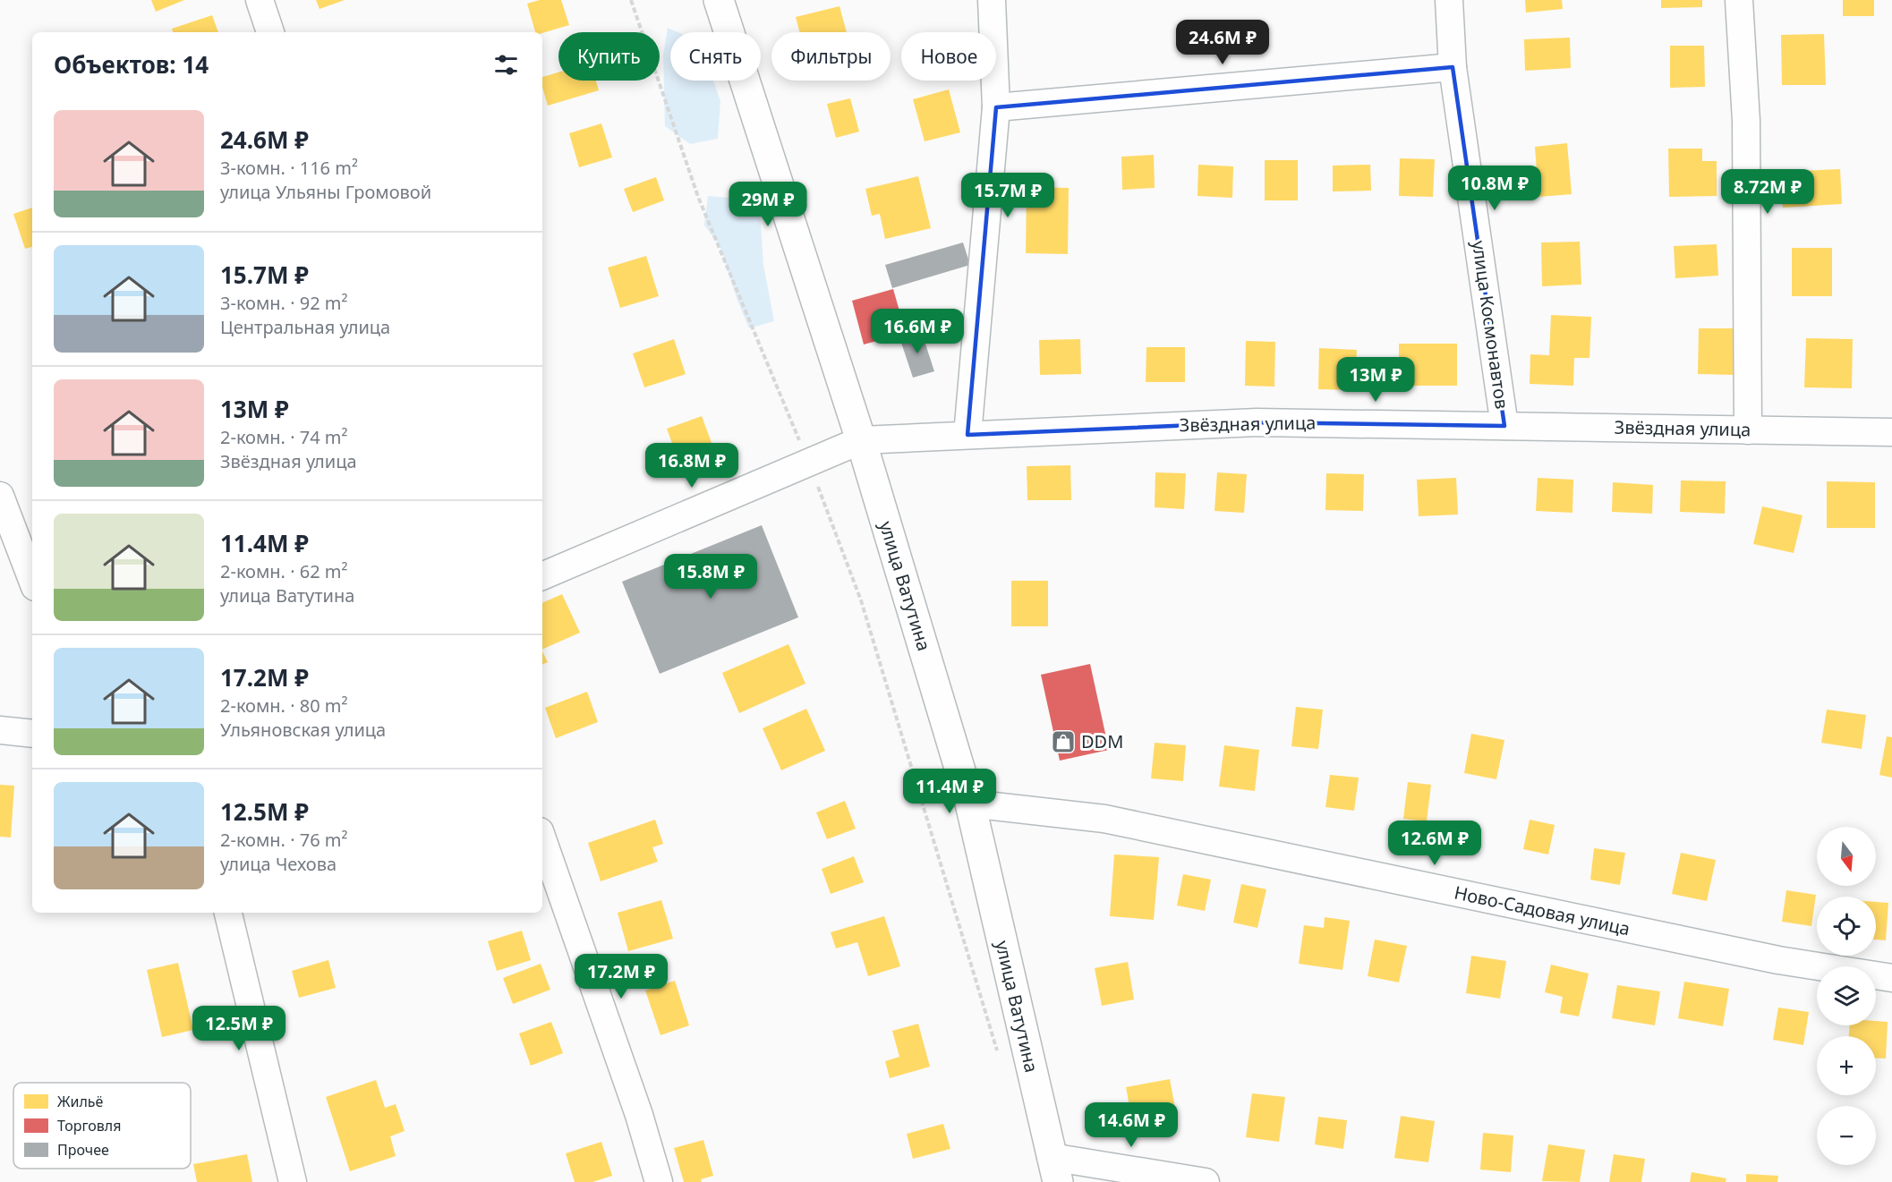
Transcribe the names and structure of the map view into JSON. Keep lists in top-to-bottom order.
{
  "streets": {
    "main road": ["улица Ватутина"],
    "street": ["улица Космонавтов", "Звёздная улица", "Ново-Садовая улица"]
  },
  "crossings": [
    ["улица Космонавтов", "Звёздная улица"],
    ["Звёздная улица", "улица Ватутина"],
    ["улица Ватутина", "Ново-Садовая улица"]
  ],
  "places": {
    "shop": ["DDM"]
  },
  "legend": ["Жильё", "Торговля", "Прочее"],
  "north": "bottom",
  "page": {
    "price": [
      "24.6M ₽",
      "10.8M ₽",
      "8.72M ₽",
      "15.7M ₽",
      "29M ₽",
      "16.6M ₽",
      "13M ₽",
      "16.8M ₽",
      "15.8M ₽",
      "11.4M ₽",
      "12.6M ₽",
      "17.2M ₽",
      "12.5M ₽",
      "14.6M ₽"
    ],
    "chip": [
      "Купить",
      "Снять",
      "Фильтры",
      "Новое"
    ],
    "heading": "Объектов: 14",
    "list": [
      {
        "name": "24.6M ₽",
        "note": "3-комн. · 116 m² · улица Ульяны Громовой"
      },
      {
        "name": "15.7M ₽",
        "note": "3-комн. · 92 m² · Центральная улица"
      },
      {
        "name": "13M ₽",
        "note": "2-комн. · 74 m² · Звёздная улица"
      },
      {
        "name": "11.4M ₽",
        "note": "2-комн. · 62 m² · улица Ватутина"
      },
      {
        "name": "17.2M ₽",
        "note": "2-комн. · 80 m² · Ульяновская улица"
      },
      {
        "name": "12.5M ₽",
        "note": "2-комн. · 76 m² · улица Чехова"
      }
    ],
    "map_buttons": ["+", "−"]
  }
}
